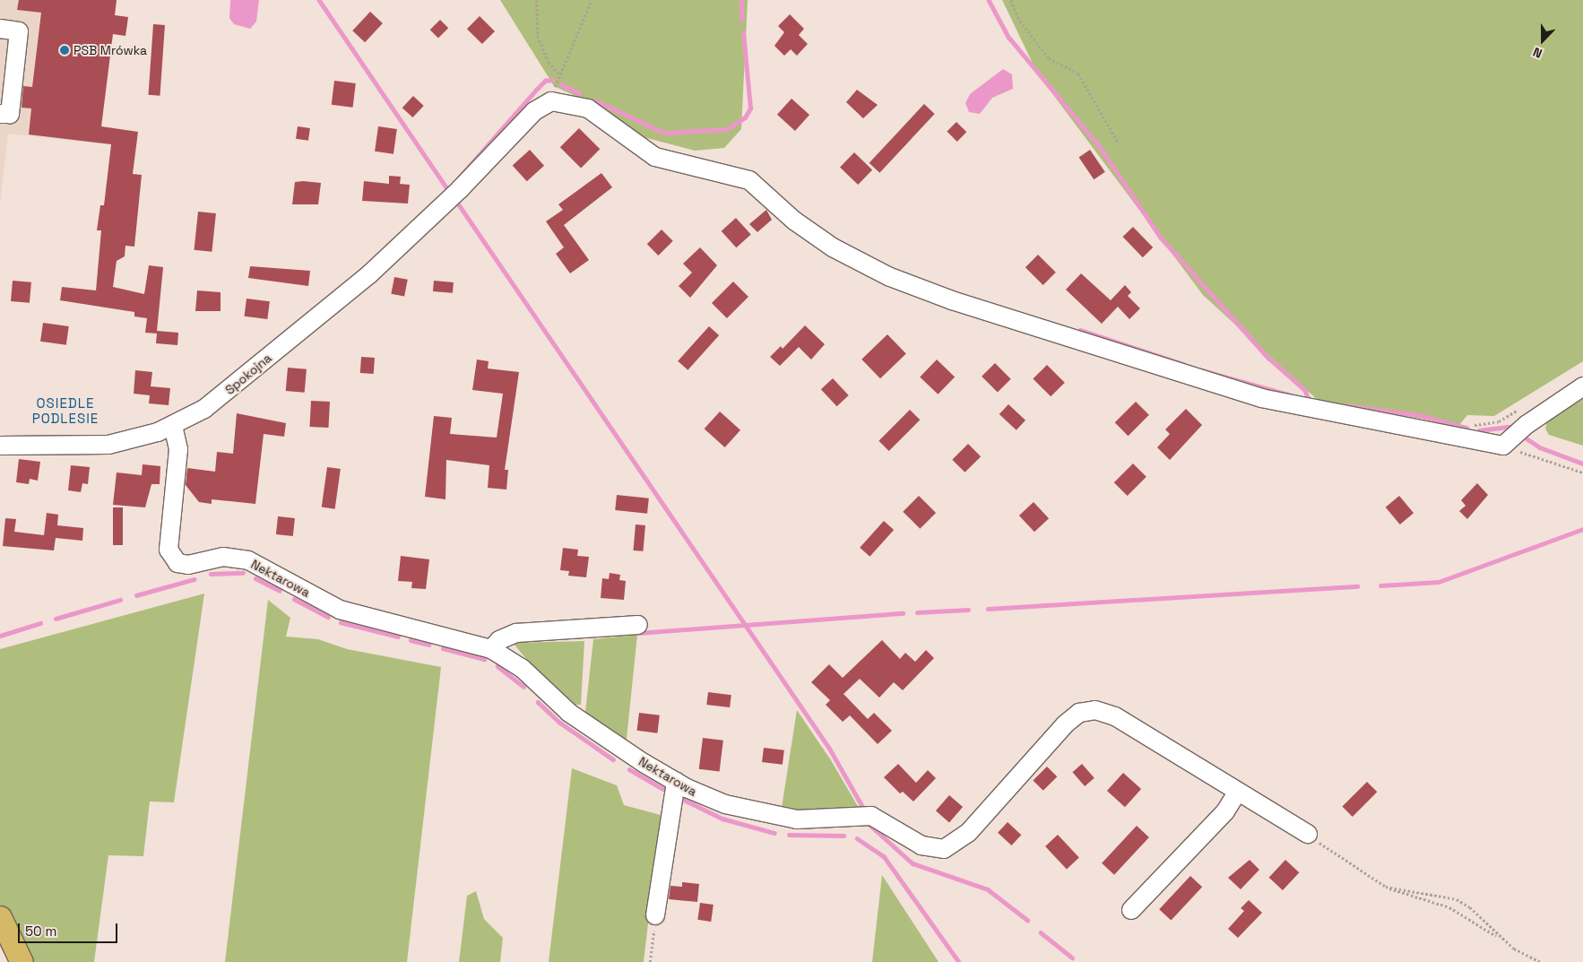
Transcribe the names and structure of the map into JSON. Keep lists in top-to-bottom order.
{
  "streets": {
    "street": ["Spokojna", "Nektarowa"]
  },
  "crossings": [
    ["Spokojna", "Nektarowa"]
  ],
  "districts": ["OSIEDLE PODLESIE"],
  "places": ["PSB Mrówka"],
  "scale_bar": "50 m",
  "north": "bottom"
}
